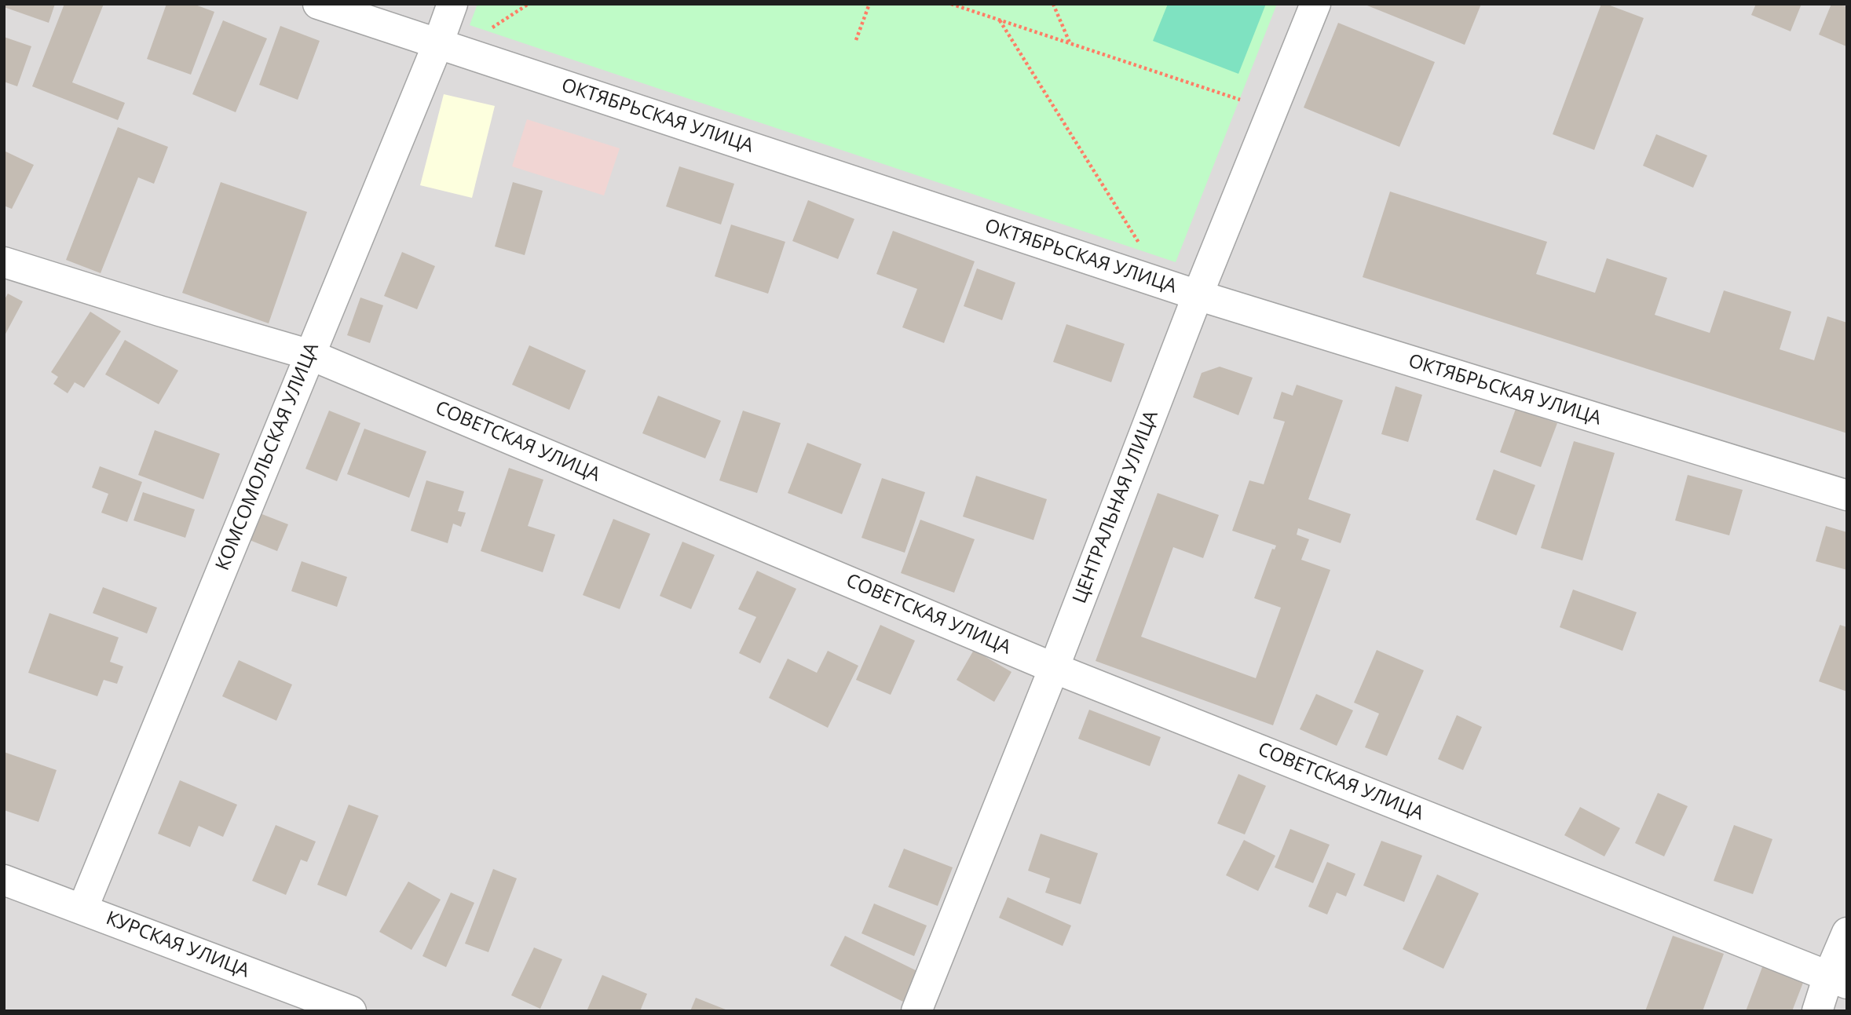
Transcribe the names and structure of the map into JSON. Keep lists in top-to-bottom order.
{
  "streets": {
    "street": [
      "ОКТЯБРЬСКАЯ УЛИЦА",
      "СОВЕТСКАЯ УЛИЦА",
      "КОМСОМОЛЬСКАЯ УЛИЦА",
      "ЦЕНТРАЛЬНАЯ УЛИЦА",
      "КУРСКАЯ УЛИЦА"
    ]
  },
  "crossings": [
    ["ОКТЯБРЬСКАЯ УЛИЦА", "КОМСОМОЛЬСКАЯ УЛИЦА"],
    ["ОКТЯБРЬСКАЯ УЛИЦА", "ЦЕНТРАЛЬНАЯ УЛИЦА"],
    ["СОВЕТСКАЯ УЛИЦА", "КОМСОМОЛЬСКАЯ УЛИЦА"],
    ["СОВЕТСКАЯ УЛИЦА", "ЦЕНТРАЛЬНАЯ УЛИЦА"],
    ["КОМСОМОЛЬСКАЯ УЛИЦА", "КУРСКАЯ УЛИЦА"]
  ]
}
